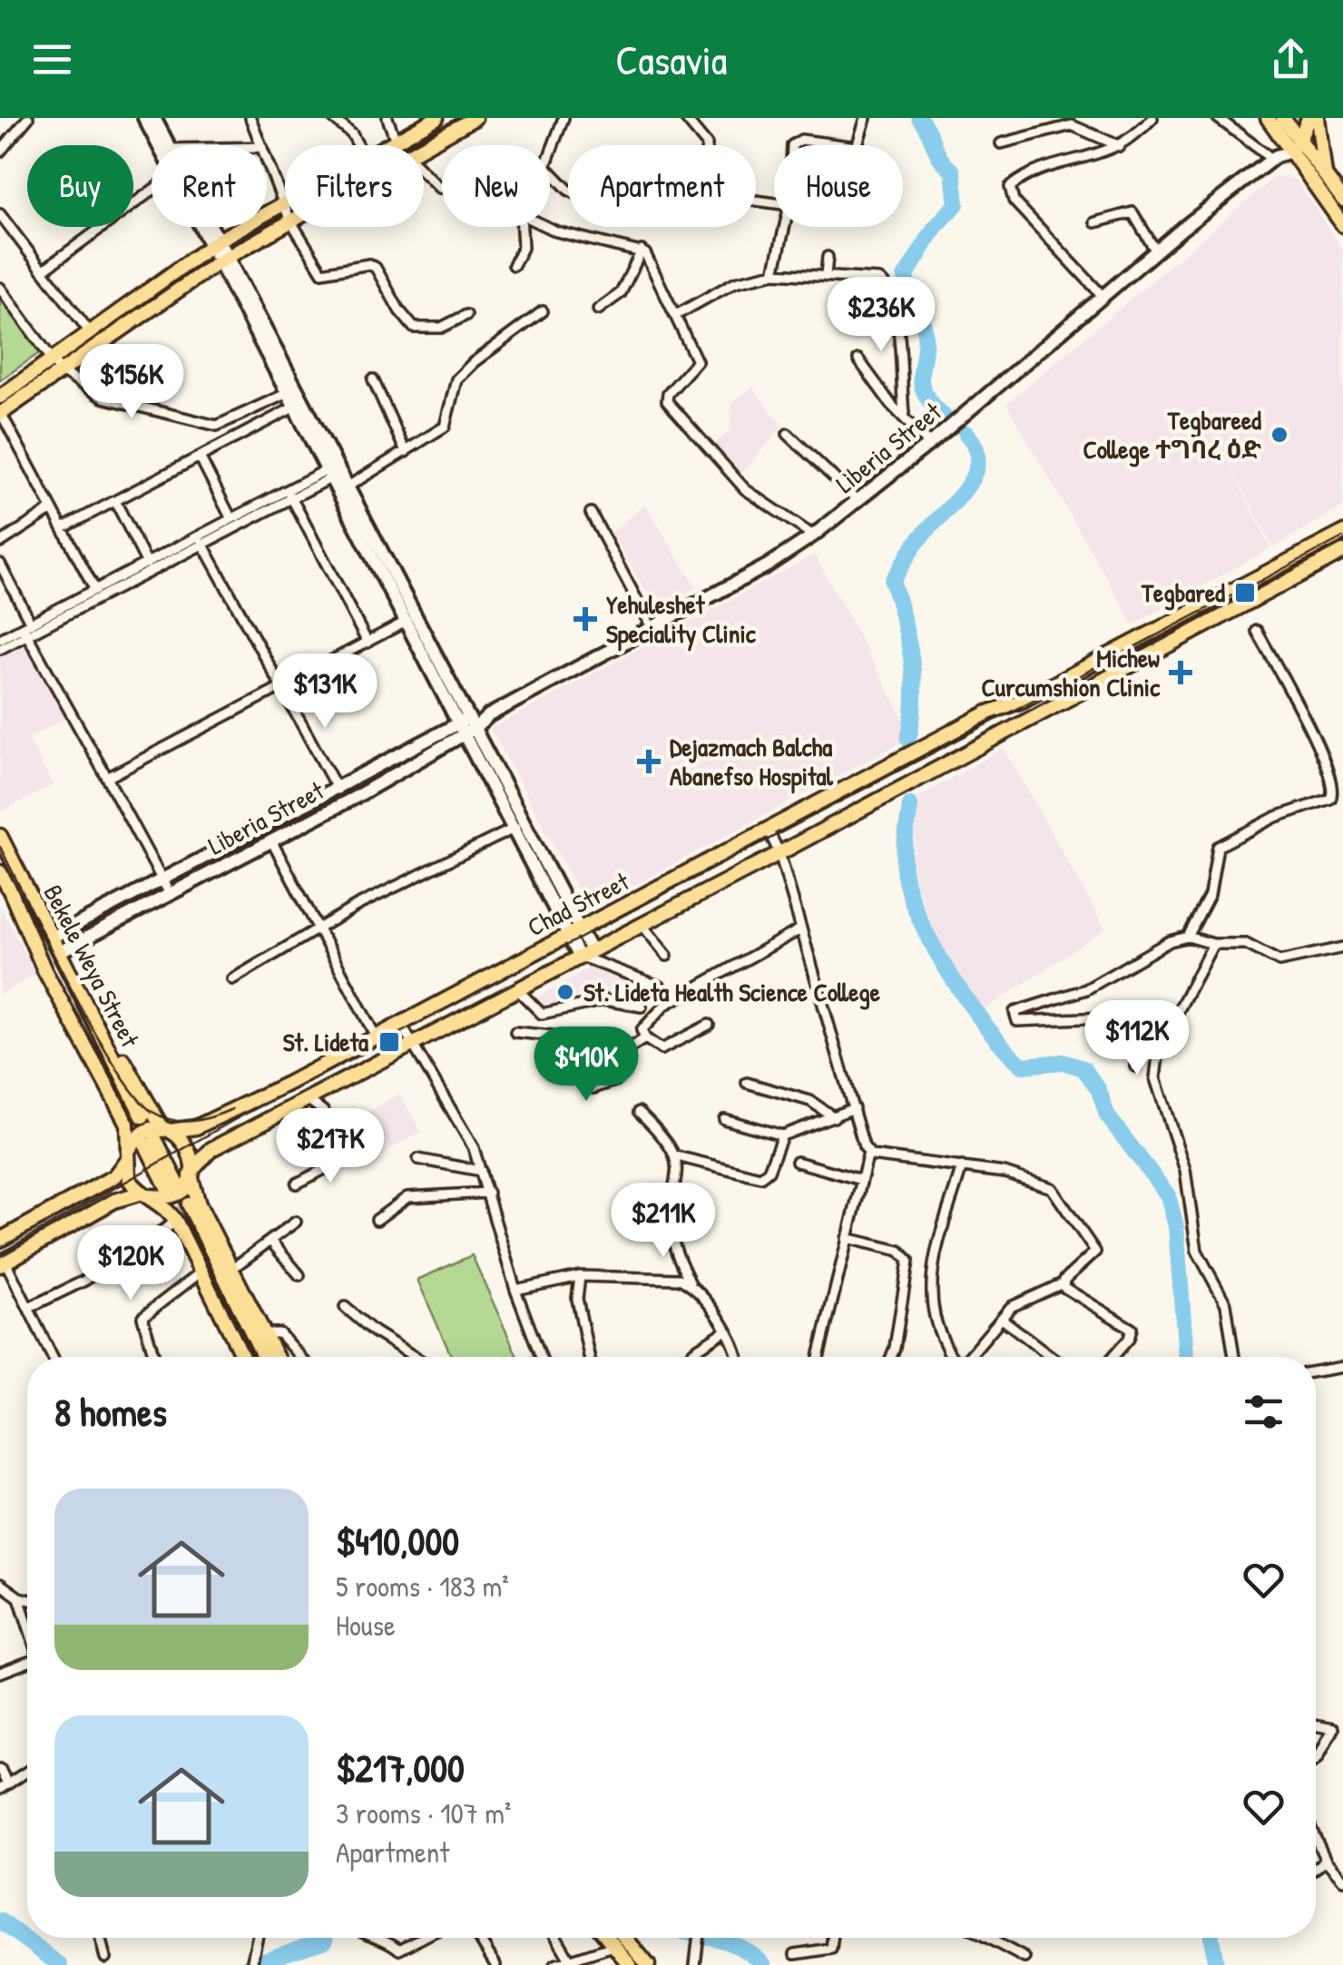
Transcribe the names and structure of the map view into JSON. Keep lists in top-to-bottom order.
{
  "streets": {
    "main road": ["Chad Street", "Bekele Weya Street"],
    "street": ["Liberia Street"]
  },
  "crossings": [
    ["Liberia Street", "Bekele Weya Street"]
  ],
  "places": {
    "other": ["Tegbareed College ተግባረ ዕድ", "St. Lideta Health Science College"],
    "transit": ["Tegbared", "St. Lideta"],
    "health": ["Yehuleshet Speciality Clinic", "Michew Curcumshion Clinic", "Dejazmach Balcha Abanefso Hospital"]
  },
  "page": {
    "header": "Casavia",
    "chip": [
      "Buy",
      "Rent",
      "Filters",
      "New",
      "Apartment",
      "House"
    ],
    "price": [
      "$236K",
      "$156K",
      "$131K",
      "$112K",
      "$410K",
      "$217K",
      "$211K",
      "$120K"
    ],
    "heading": "8 homes",
    "list": [
      {
        "name": "$410,000",
        "note": "5 rooms · 183 m² · House"
      },
      {
        "name": "$217,000",
        "note": "3 rooms · 107 m² · Apartment"
      }
    ]
  }
}
